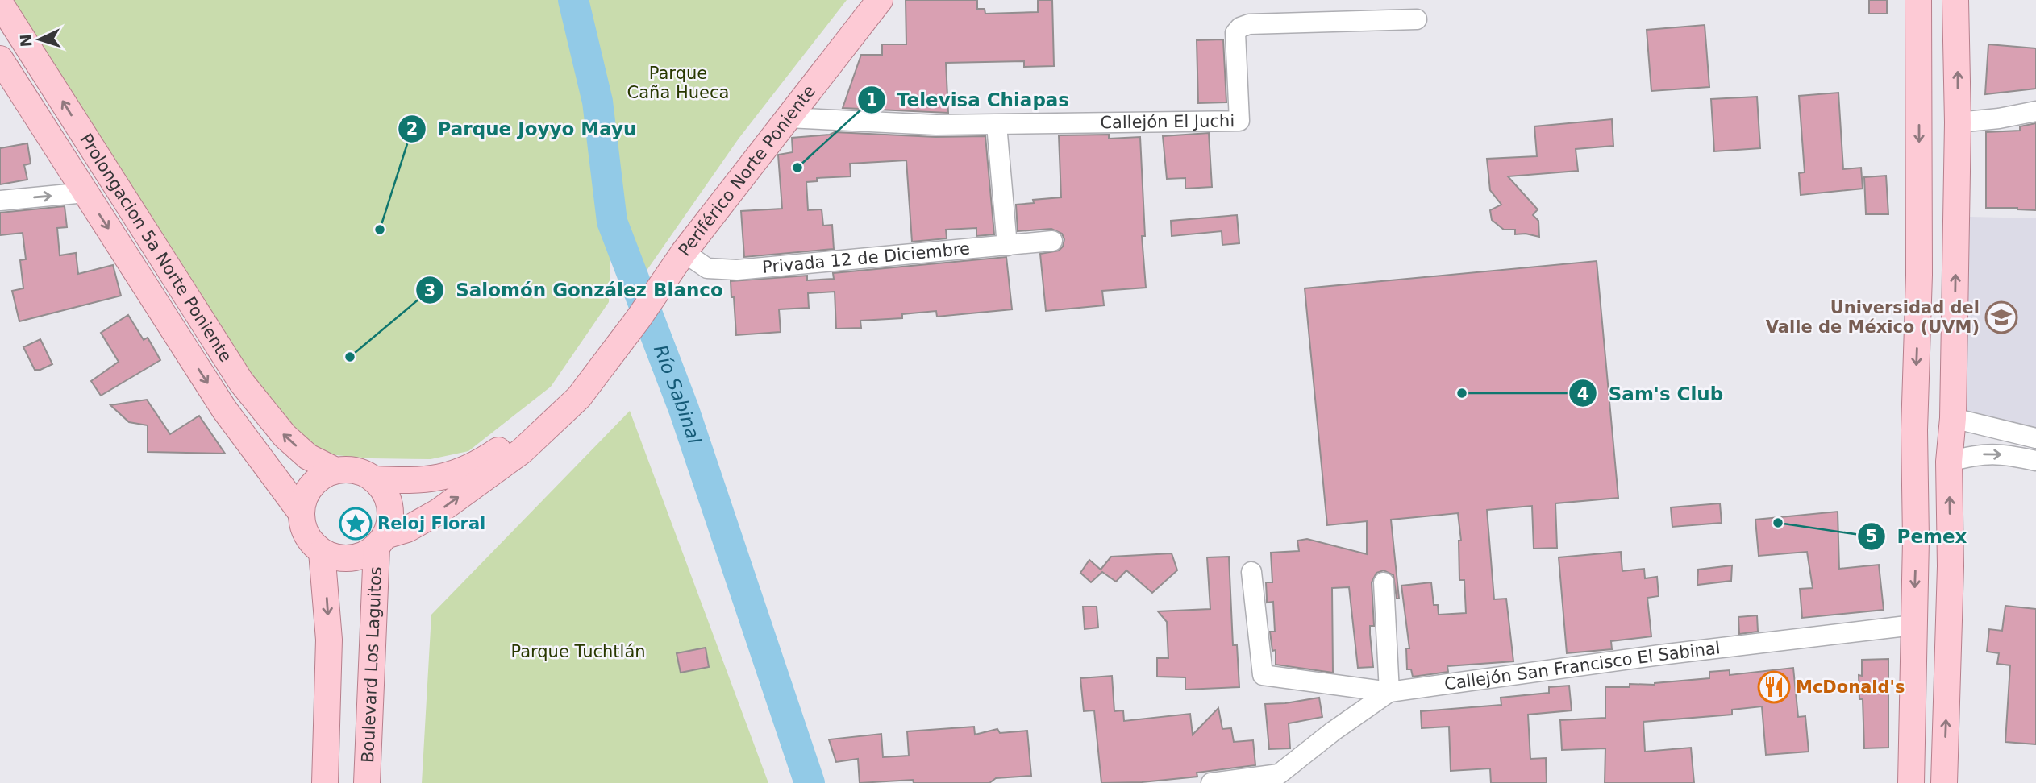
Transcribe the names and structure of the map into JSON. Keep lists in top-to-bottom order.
{
  "streets": {
    "main road": ["Periférico Norte Poniente", "Prolongacion 5a Norte Poniente", "Boulevard Los Laguitos"],
    "street": ["Callejón El Juchi", "Privada 12 de Diciembre", "Callejón San Francisco El Sabinal"]
  },
  "crossings": [
    ["Callejón El Juchi", "Periférico Norte Poniente"],
    ["Periférico Norte Poniente", "Prolongacion 5a Norte Poniente"],
    ["Periférico Norte Poniente", "Privada 12 de Diciembre"],
    ["Periférico Norte Poniente", "Boulevard Los Laguitos"],
    ["Prolongacion 5a Norte Poniente", "Boulevard Los Laguitos"]
  ],
  "water": ["Río Sabinal"],
  "parks": ["Parque Caña Hueca", "Parque Tuchtlán"],
  "places": {
    "other": [
      "Televisa Chiapas",
      "Parque Joyyo Mayu",
      "Salomón González Blanco",
      "Sam's Club",
      "Pemex"
    ],
    "school or university": ["Universidad del Valle de México (UVM)"],
    "place": ["Reloj Floral"],
    "restaurant": ["McDonald's"]
  },
  "north": "left"
}
